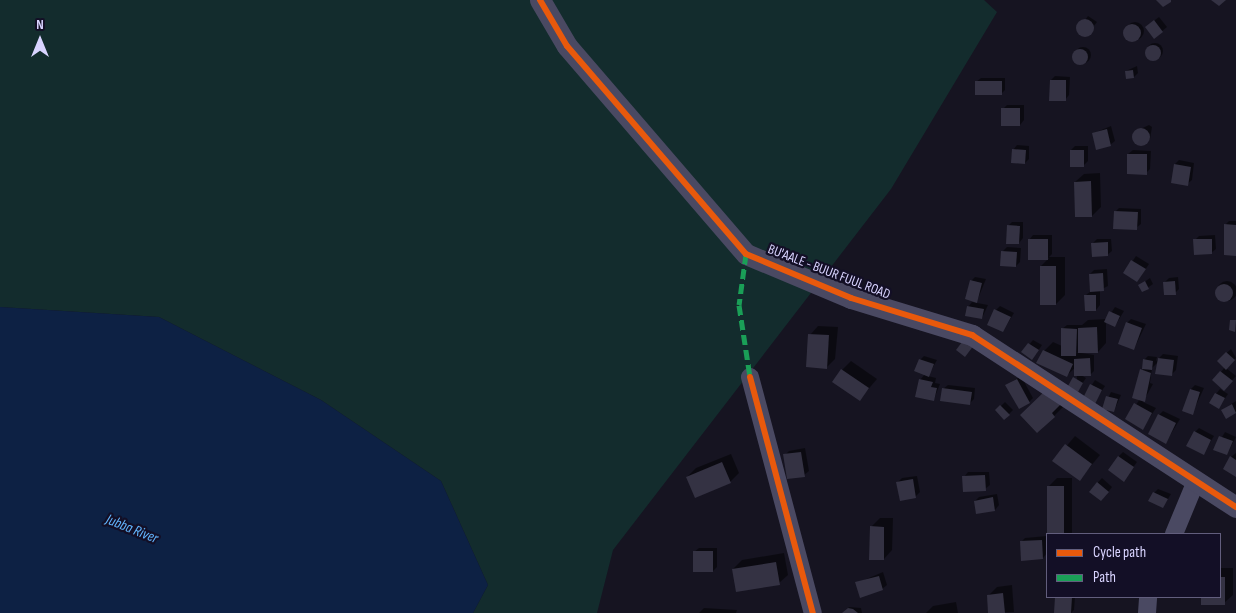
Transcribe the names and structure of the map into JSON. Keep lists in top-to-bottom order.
{
  "streets": {
    "street": ["BU'AALE - BUUR FUUL ROAD"]
  },
  "water": ["Jubba River"],
  "legend": ["Cycle path", "Path"],
  "north": "top"
}
